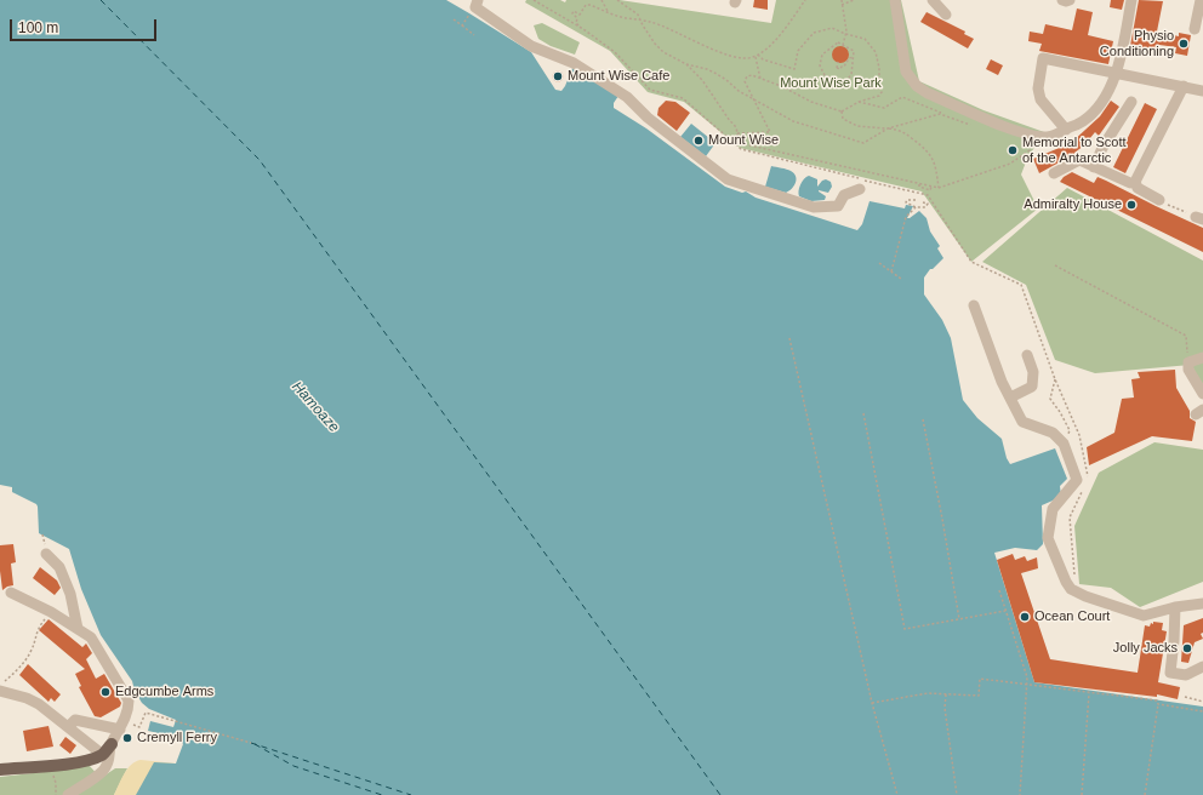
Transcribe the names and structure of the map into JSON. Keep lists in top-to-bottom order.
{
  "water": ["Hamoaze"],
  "parks": ["Mount Wise Park"],
  "places": [
    "Physio Conditioning",
    "Mount Wise Cafe",
    "Mount Wise",
    "Memorial to Scott of the Antarctic",
    "Admiralty House",
    "Ocean Court",
    "Jolly Jacks",
    "Edgcumbe Arms",
    "Cremyll Ferry"
  ],
  "scale_bar": "100 m"
}
